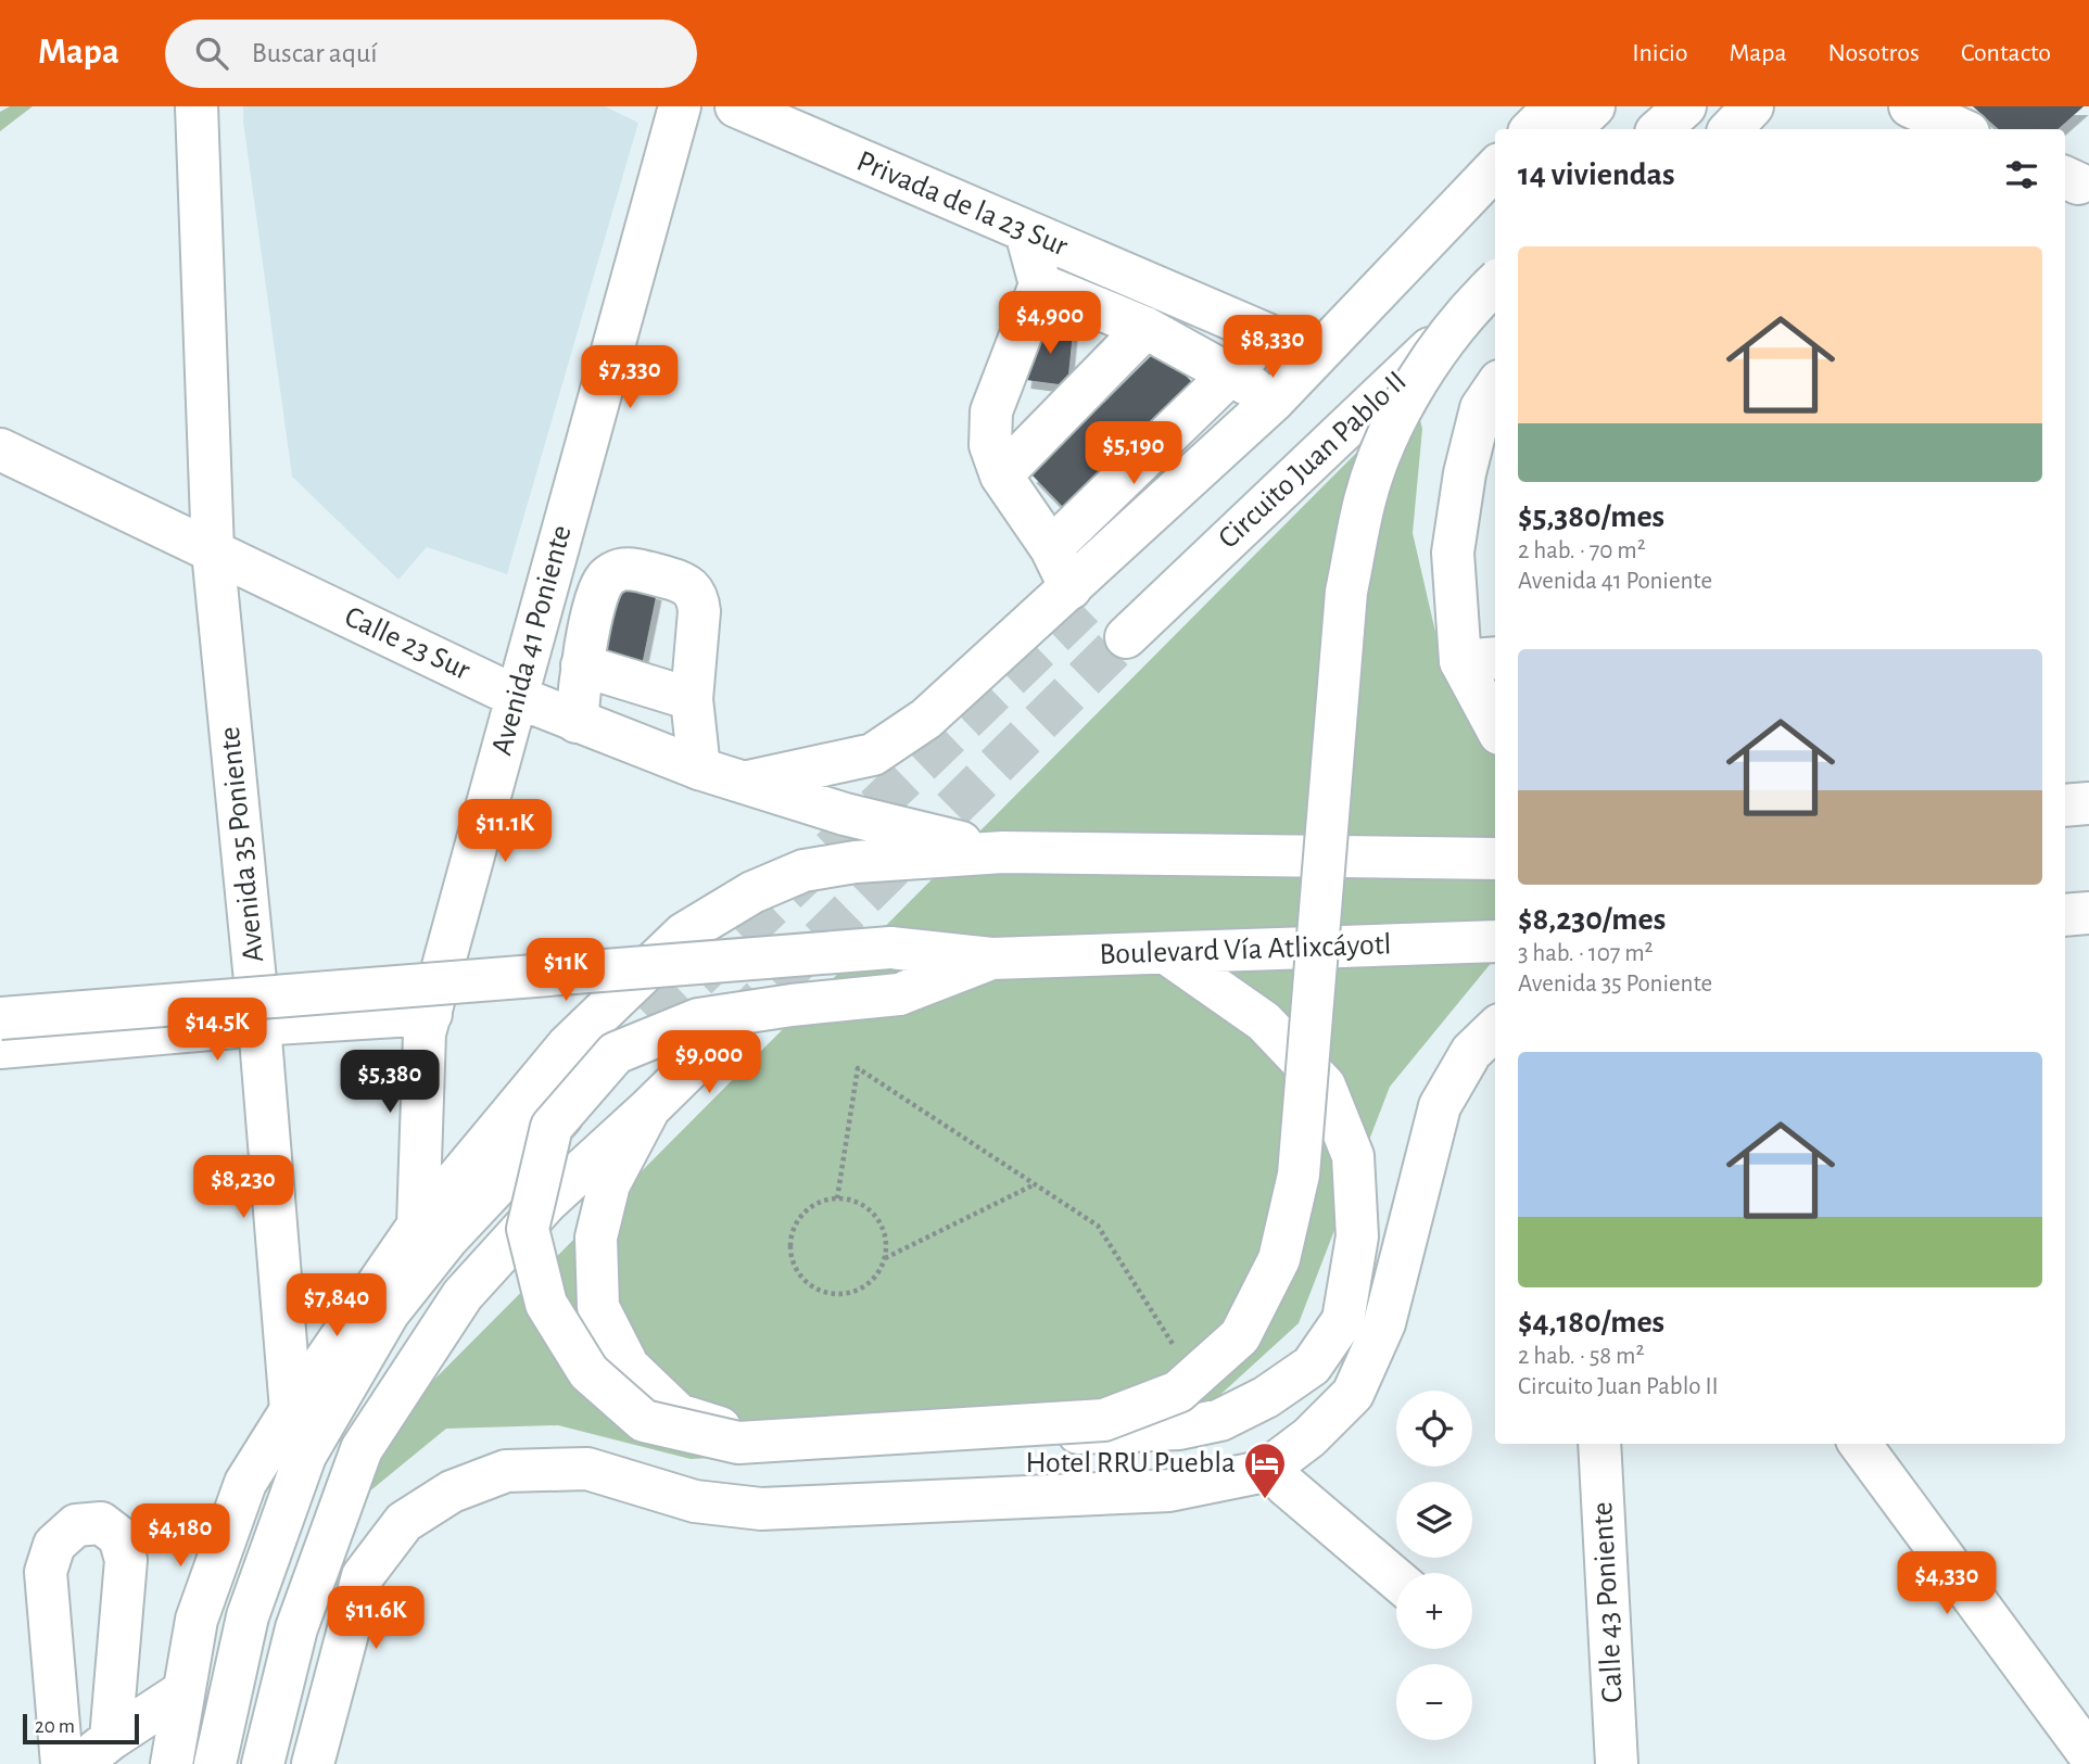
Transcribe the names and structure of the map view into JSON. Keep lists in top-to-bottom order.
{
  "streets": {
    "main road": [
      "Privada de la 23 Sur",
      "Circuito Juan Pablo II",
      "Avenida 41 Poniente",
      "Calle 23 Sur",
      "Avenida 35 Poniente",
      "Boulevard Vía Atlixcáyotl",
      "Calle 43 Poniente"
    ]
  },
  "crossings": [
    ["Avenida 41 Poniente", "Calle 23 Sur"],
    ["Calle 23 Sur", "Avenida 35 Poniente"]
  ],
  "places": {
    "hotel": ["Hotel RRU Puebla"]
  },
  "scale_bar": "20 m",
  "page": {
    "header": "Mapa",
    "search": "Buscar aquí",
    "nav": [
      "Inicio",
      "Mapa",
      "Nosotros",
      "Contacto"
    ],
    "heading": "14 viviendas",
    "list": [
      {
        "name": "$5,380/mes",
        "note": "2 hab. · 70 m² · Avenida 41 Poniente"
      },
      {
        "name": "$8,230/mes",
        "note": "3 hab. · 107 m² · Avenida 35 Poniente"
      },
      {
        "name": "$4,180/mes",
        "note": "2 hab. · 58 m² · Circuito Juan Pablo II"
      }
    ],
    "price": [
      "$4,900",
      "$8,330",
      "$7,330",
      "$5,190",
      "$11.1K",
      "$11K",
      "$14.5K",
      "$9,000",
      "$5,380",
      "$8,230",
      "$7,840",
      "$4,180",
      "$4,330",
      "$11.6K"
    ],
    "map_buttons": ["+", "−"],
    "scale": "20 m"
  }
}
